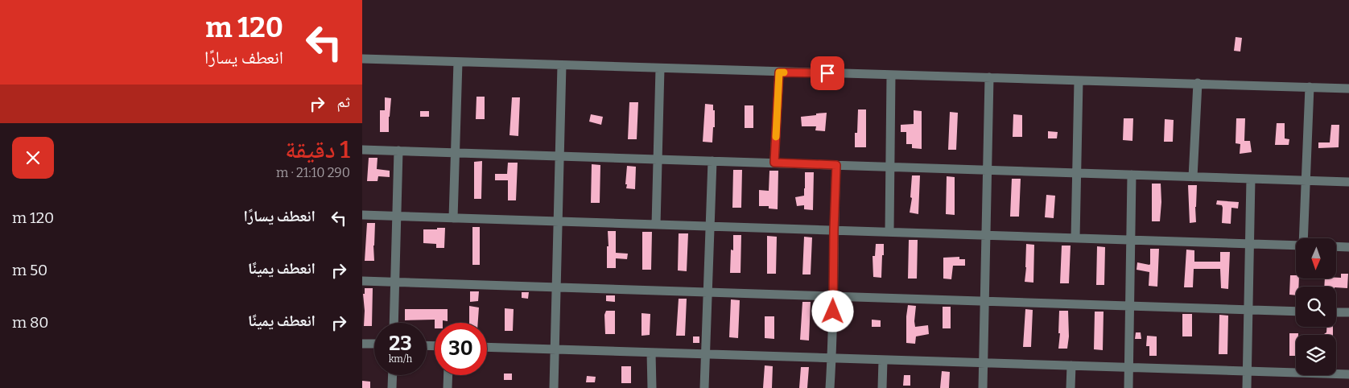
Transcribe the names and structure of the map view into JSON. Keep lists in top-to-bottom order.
{
  "north": "bottom",
  "page": {
    "turn": ["120 m", "انعطف يسارًا"],
    "then": "ثم",
    "heading": ["1 دقيقة", "290 m · 21:10"],
    "list": [
      {
        "name": "انعطف يسارًا",
        "value": "120 m"
      },
      {
        "name": "انعطف يمينًا",
        "value": "50 m"
      },
      {
        "name": "انعطف يمينًا",
        "value": "80 m"
      }
    ],
    "speed": "23 km/h",
    "limit": "30"
  }
}
